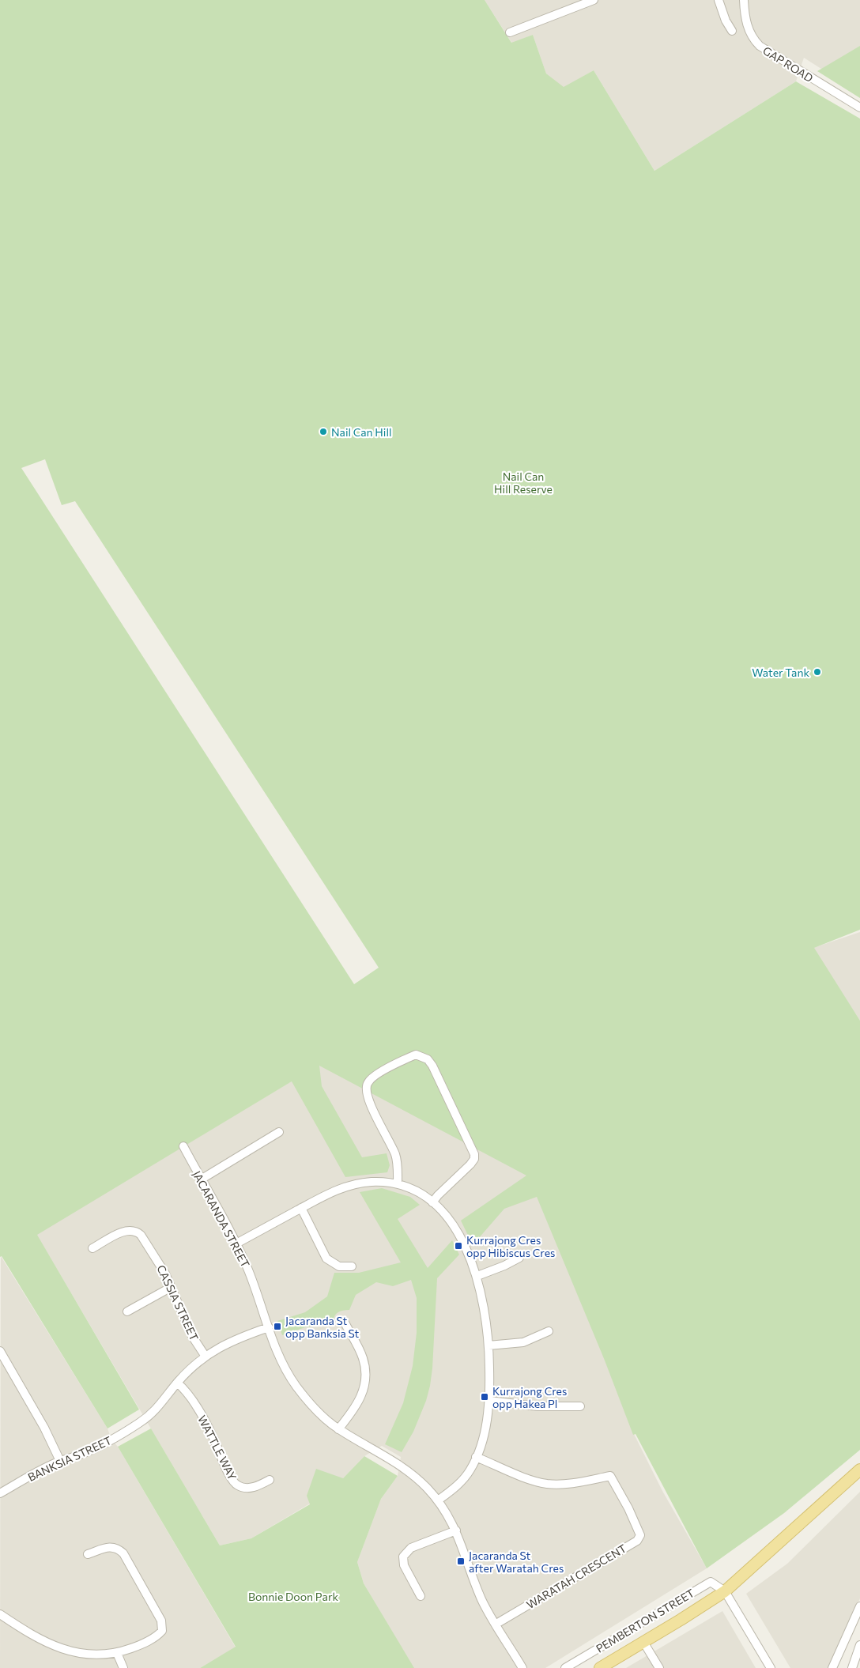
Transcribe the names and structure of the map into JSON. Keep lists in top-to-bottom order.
{
  "streets": {
    "main road": ["PEMBERTON STREET"],
    "street": [
      "GAP ROAD",
      "JACARANDA STREET",
      "CASSIA STREET",
      "WATTLE WAY",
      "BANKSIA STREET",
      "WARATAH CRESCENT"
    ]
  },
  "crossings": [
    ["JACARANDA STREET", "BANKSIA STREET"],
    ["JACARANDA STREET", "WARATAH CRESCENT"],
    ["CASSIA STREET", "BANKSIA STREET"],
    ["WATTLE WAY", "BANKSIA STREET"]
  ],
  "parks": ["Nail Can Hill Reserve", "Bonnie Doon Park"],
  "places": {
    "other": ["Nail Can Hill", "Water Tank"],
    "transit": [
      "Kurrajong Cres opp Hibiscus Cres",
      "Jacaranda St opp Banksia St",
      "Kurrajong Cres opp Hakea Pl",
      "Jacaranda St after Waratah Cres"
    ]
  }
}
